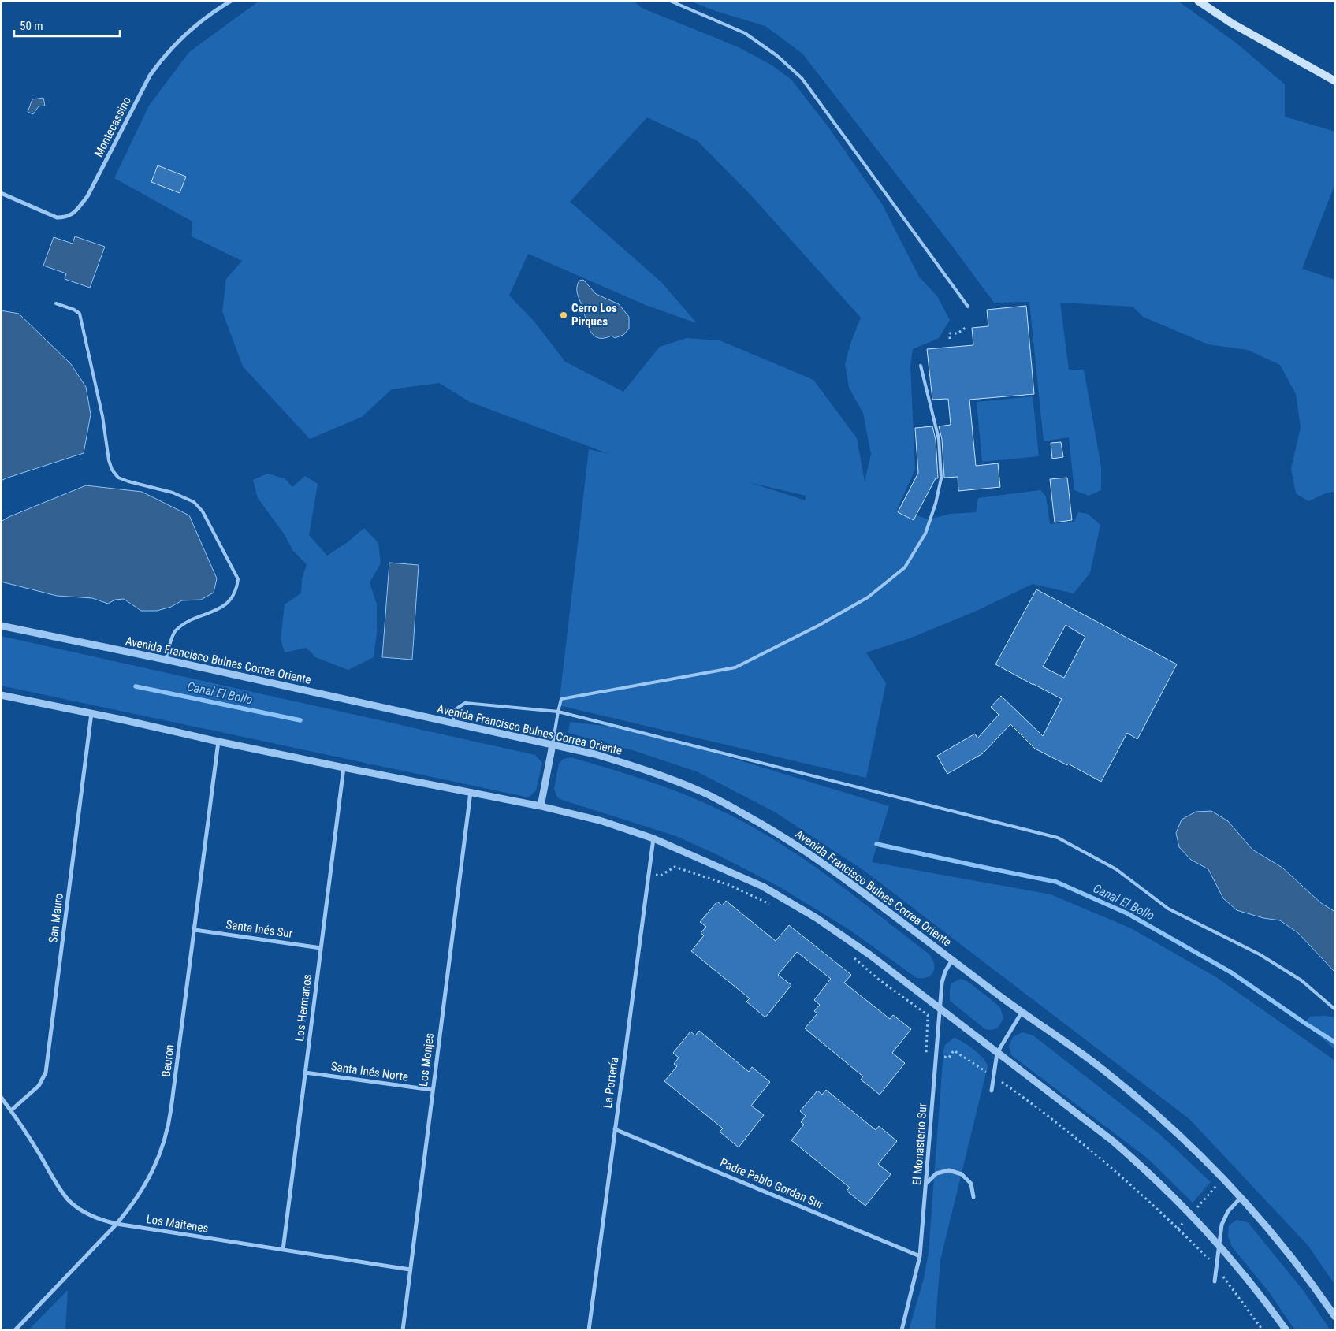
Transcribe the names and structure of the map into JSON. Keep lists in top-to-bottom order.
{
  "streets": {
    "street": [
      "Montecassino",
      "Avenida Francisco Bulnes Correa Oriente",
      "San Mauro",
      "Santa Inés Sur",
      "Los Hermanos",
      "Los Monjes",
      "Beuron",
      "Santa Inés Norte",
      "La Portería",
      "El Monasterio Sur",
      "Padre Pablo Gordan Sur",
      "Los Maitenes"
    ]
  },
  "crossings": [
    ["Avenida Francisco Bulnes Correa Oriente", "El Monasterio Sur"],
    ["San Mauro", "Los Maitenes"],
    ["Santa Inés Sur", "Los Hermanos"],
    ["Santa Inés Sur", "Beuron"],
    ["Los Hermanos", "Santa Inés Norte"],
    ["Los Hermanos", "Los Maitenes"],
    ["Los Monjes", "Santa Inés Norte"],
    ["Los Monjes", "Los Maitenes"],
    ["Beuron", "Los Maitenes"],
    ["La Portería", "Padre Pablo Gordan Sur"],
    ["El Monasterio Sur", "Padre Pablo Gordan Sur"]
  ],
  "water": ["Canal El Bollo"],
  "places": ["Cerro Los Pirques"],
  "scale_bar": "50 m"
}
